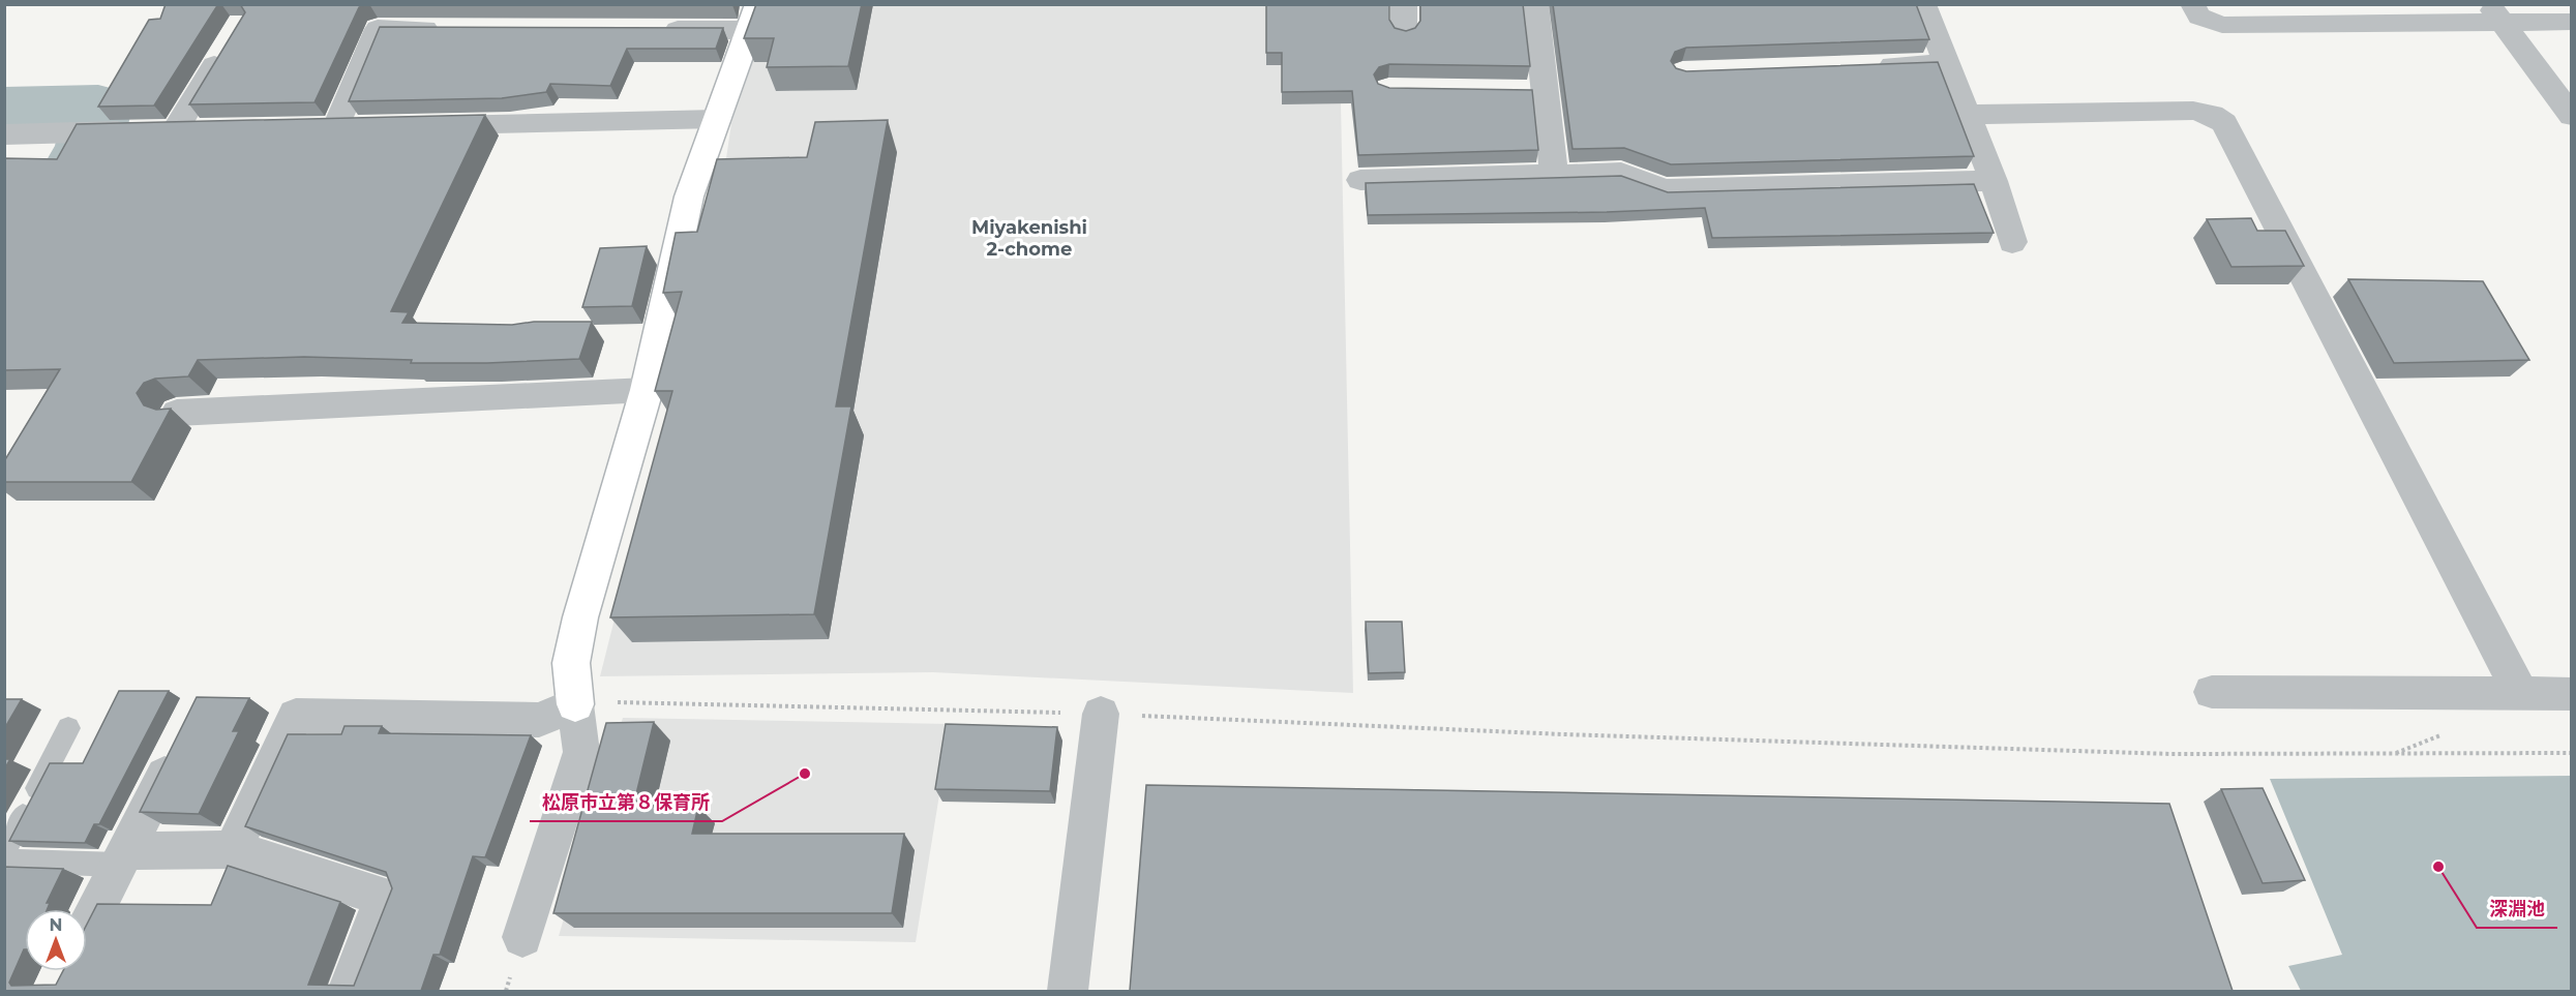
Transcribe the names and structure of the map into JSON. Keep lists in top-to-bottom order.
{
  "districts": ["Miyakenishi 2-chome"],
  "places": ["松原市立第８保育所", "深淵池"],
  "north": "top"
}
